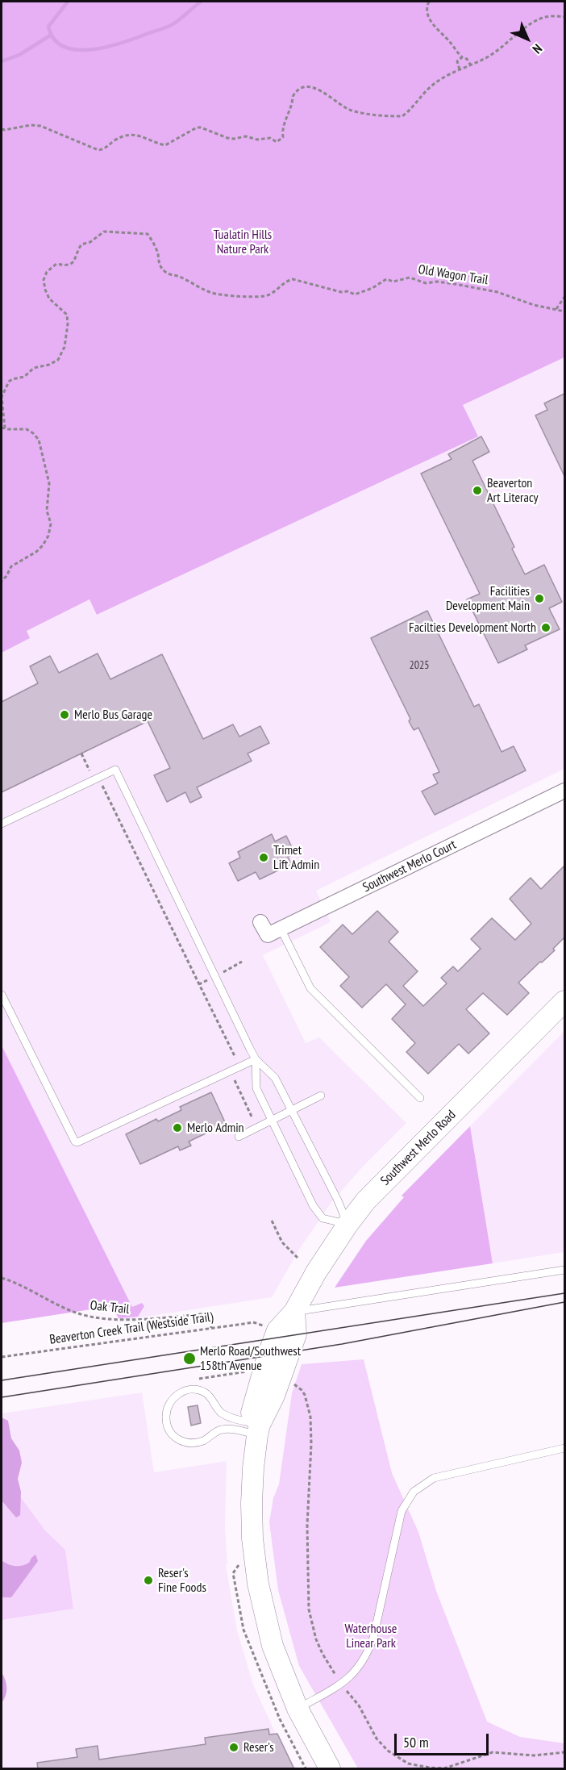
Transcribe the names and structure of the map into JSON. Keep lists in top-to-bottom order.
{
  "streets": {
    "street": ["Southwest Merlo Court", "Southwest Merlo Road"],
    "path": ["Old Wagon Trail", "Oak Trail", "Beaverton Creek Trail (Westside Trail)"]
  },
  "crossings": [
    ["Oak Trail", "Beaverton Creek Trail (Westside Trail)"]
  ],
  "parks": ["Tualatin Hills Nature Park", "Waterhouse Linear Park"],
  "places": [
    "Beaverton Art Literacy",
    "Facilities Development Main",
    "Facilties Development North",
    "Merlo Bus Garage",
    "Trimet Lift Admin",
    "Merlo Admin",
    "Merlo Road/Southwest 158th Avenue",
    "Reser's Fine Foods",
    "Reser's"
  ],
  "house_numbers": ["2025"],
  "scale_bar": "50 m",
  "north": "bottom right"
}
